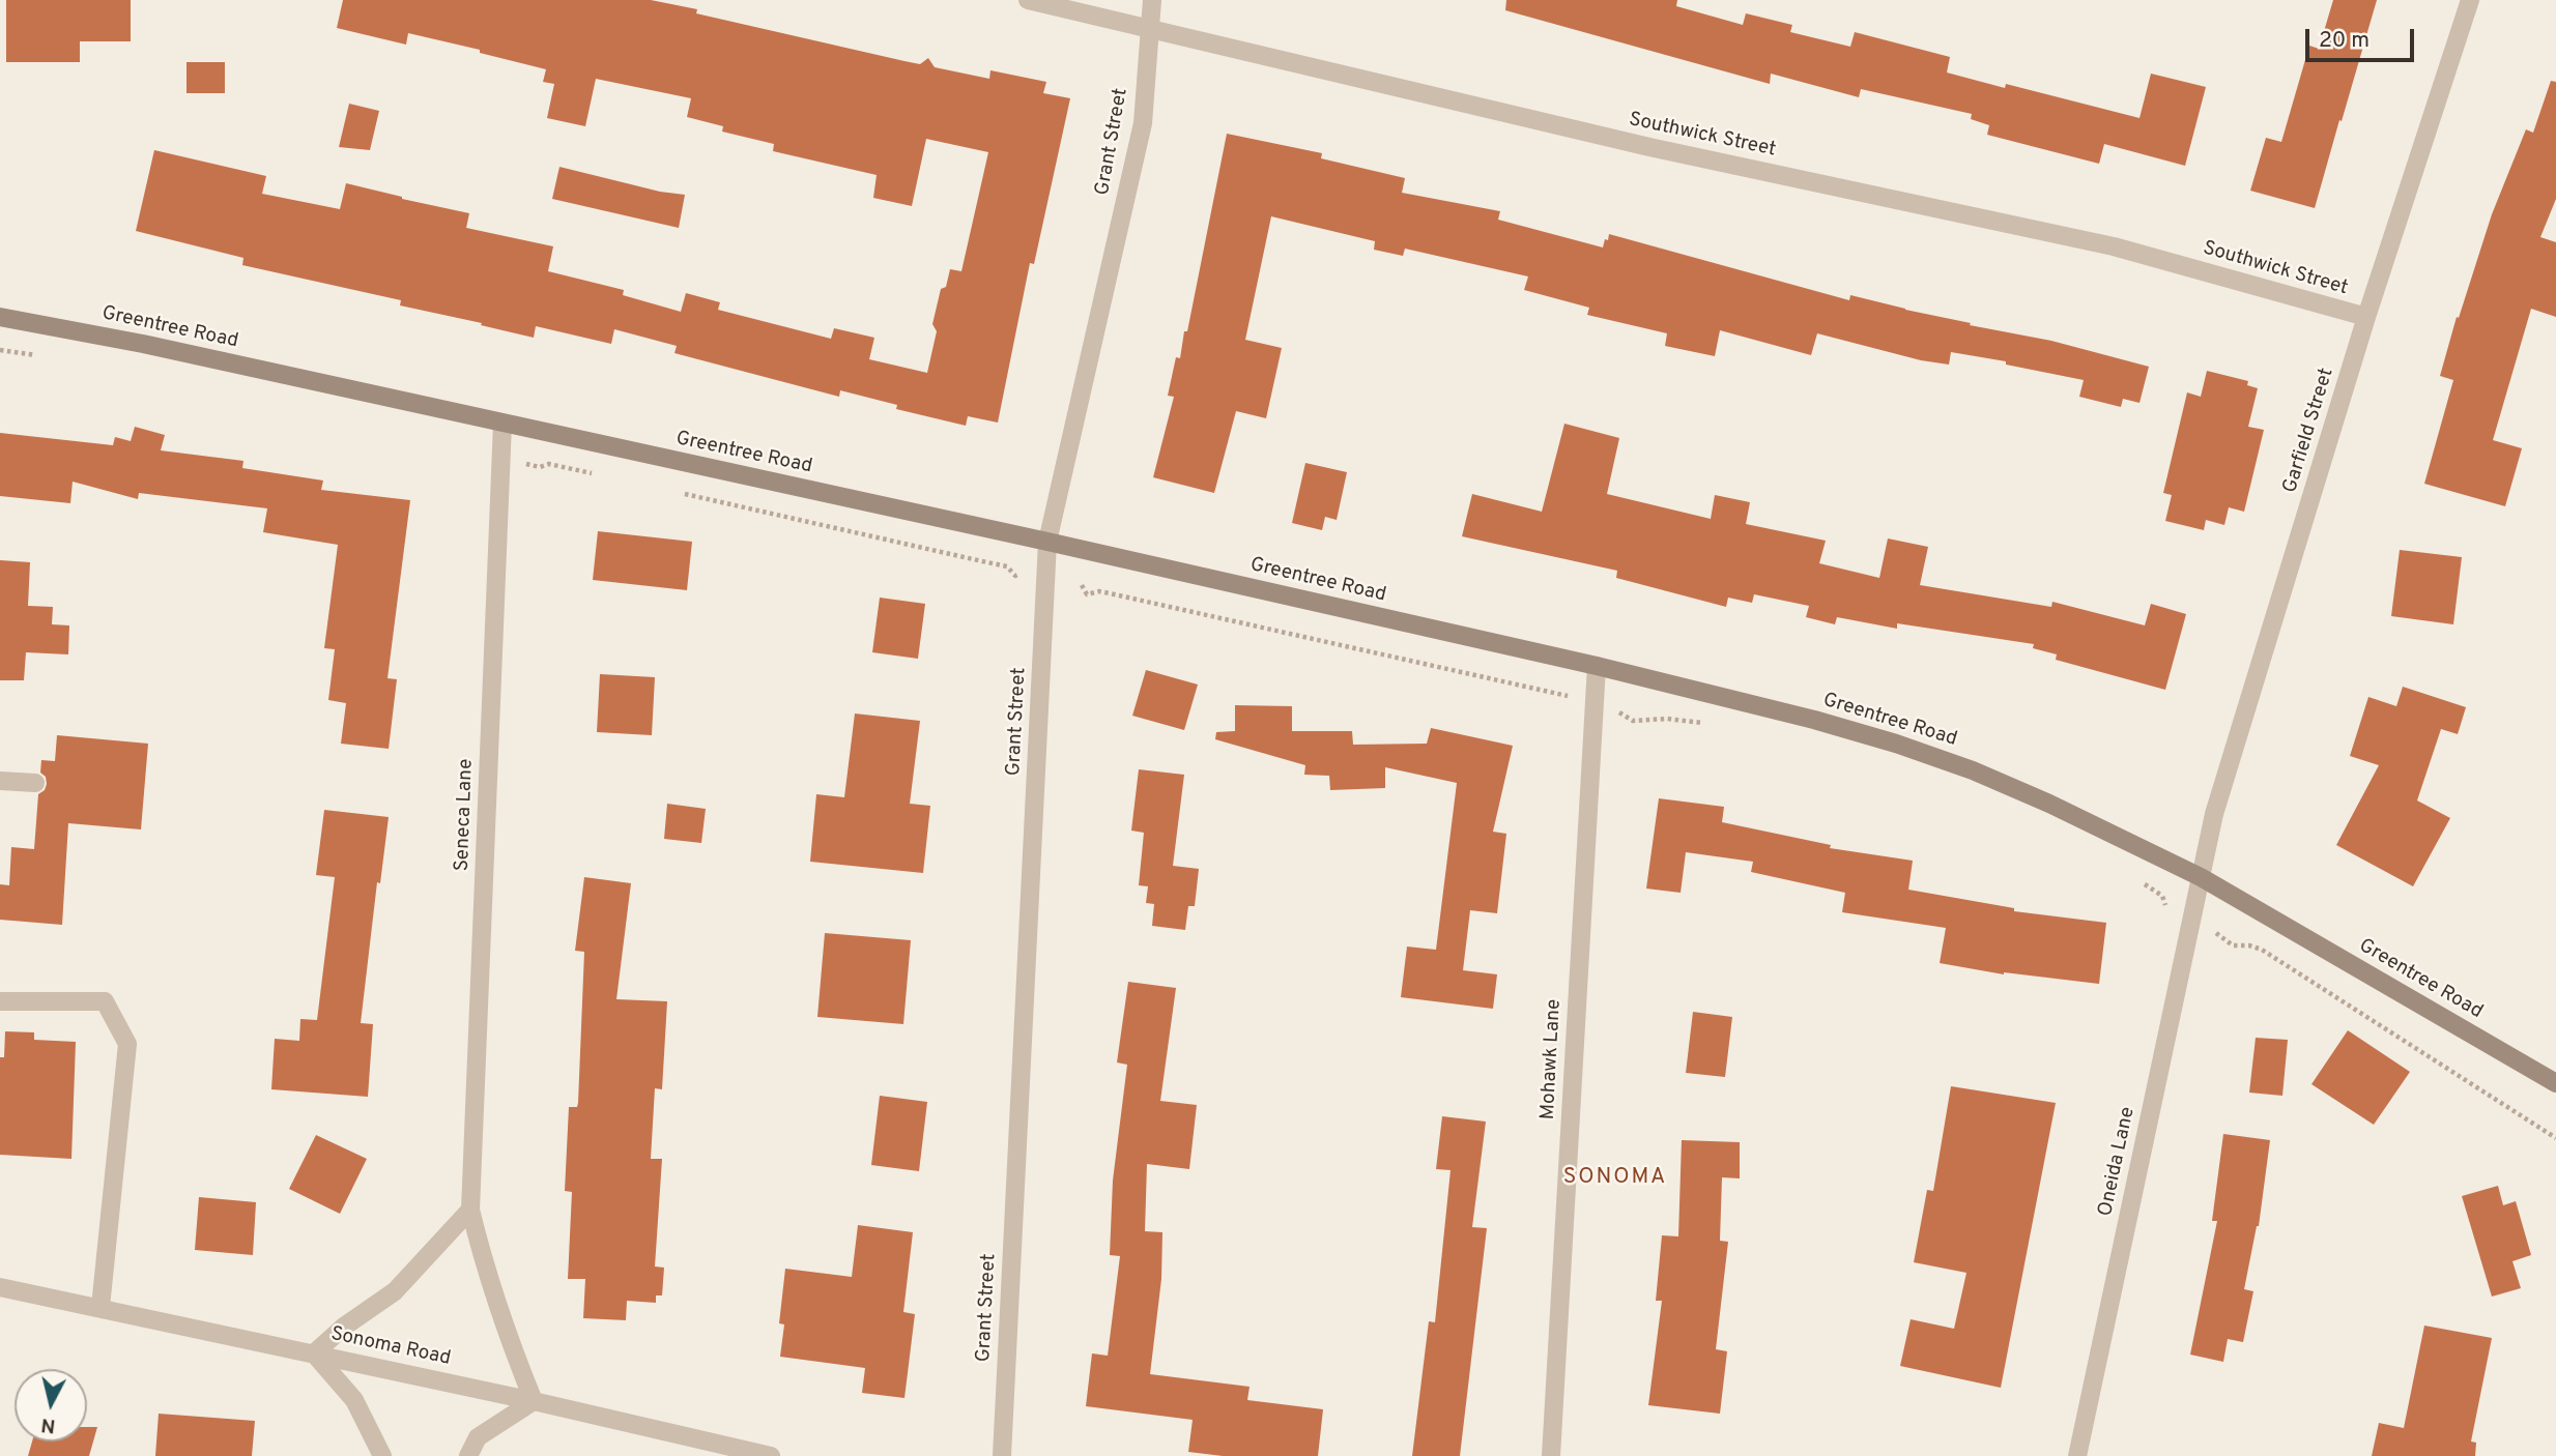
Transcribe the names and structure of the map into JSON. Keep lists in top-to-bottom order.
{
  "streets": {
    "street": [
      "Southwick Street",
      "Grant Street",
      "Greentree Road",
      "Garfield Street",
      "Seneca Lane",
      "Mohawk Lane",
      "Oneida Lane",
      "Sonoma Road"
    ]
  },
  "crossings": [
    ["Southwick Street", "Grant Street"],
    ["Southwick Street", "Garfield Street"],
    ["Grant Street", "Greentree Road"],
    ["Greentree Road", "Garfield Street"],
    ["Greentree Road", "Seneca Lane"],
    ["Greentree Road", "Mohawk Lane"],
    ["Greentree Road", "Oneida Lane"],
    ["Garfield Street", "Oneida Lane"],
    ["Seneca Lane", "Sonoma Road"]
  ],
  "districts": ["SONOMA"],
  "scale_bar": "20 m",
  "north": "bottom"
}
